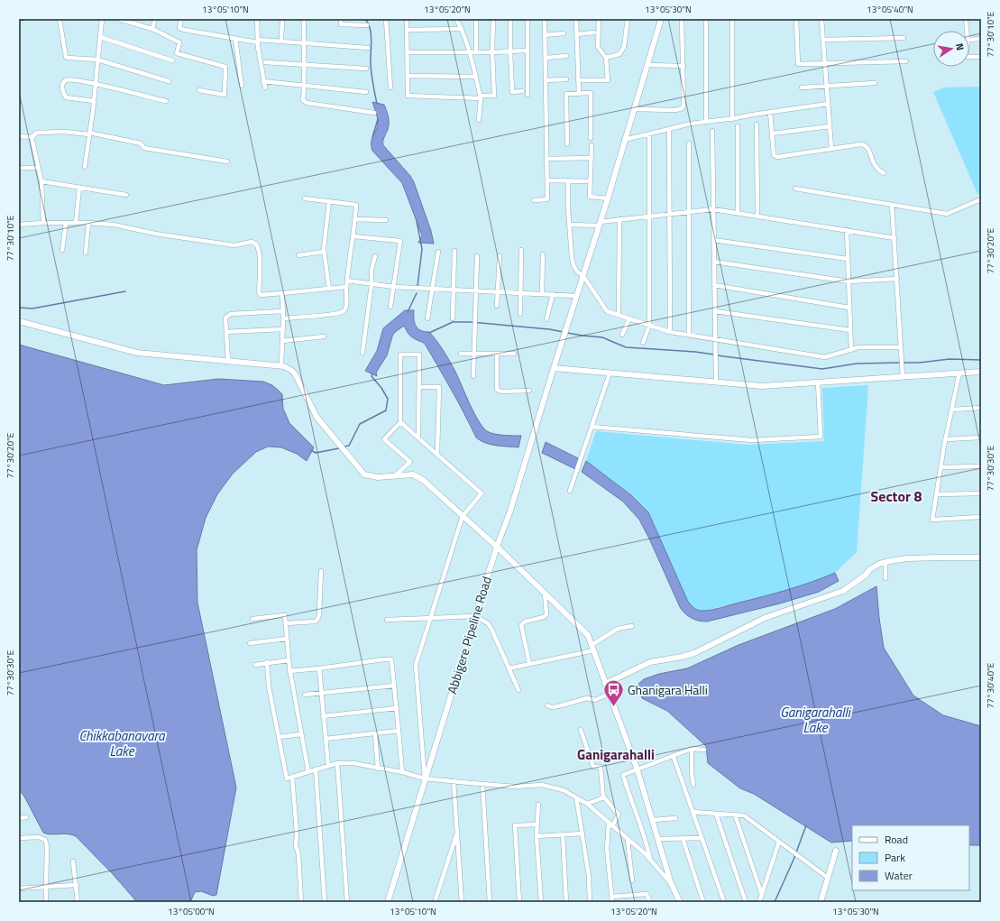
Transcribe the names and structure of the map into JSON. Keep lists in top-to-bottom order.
{
  "streets": {
    "street": ["Abbigere Pipeline Road"]
  },
  "districts": ["Sector 8", "Ganigarahalli"],
  "water": ["Ganigarahalli Lake", "Chikkabanavara Lake"],
  "places": {
    "bus stop": ["Ghanigara Halli"]
  },
  "legend": ["Road", "Park", "Water"],
  "north": "right",
  "coordinates": [
    "13°05'10\"N",
    "13°05'20\"N",
    "13°05'30\"N",
    "13°05'40\"N",
    "77°30'10\"E",
    "77°30'20\"E",
    "77°30'30\"E",
    "77°30'40\"E",
    "13°05'00\"N"
  ]
}
